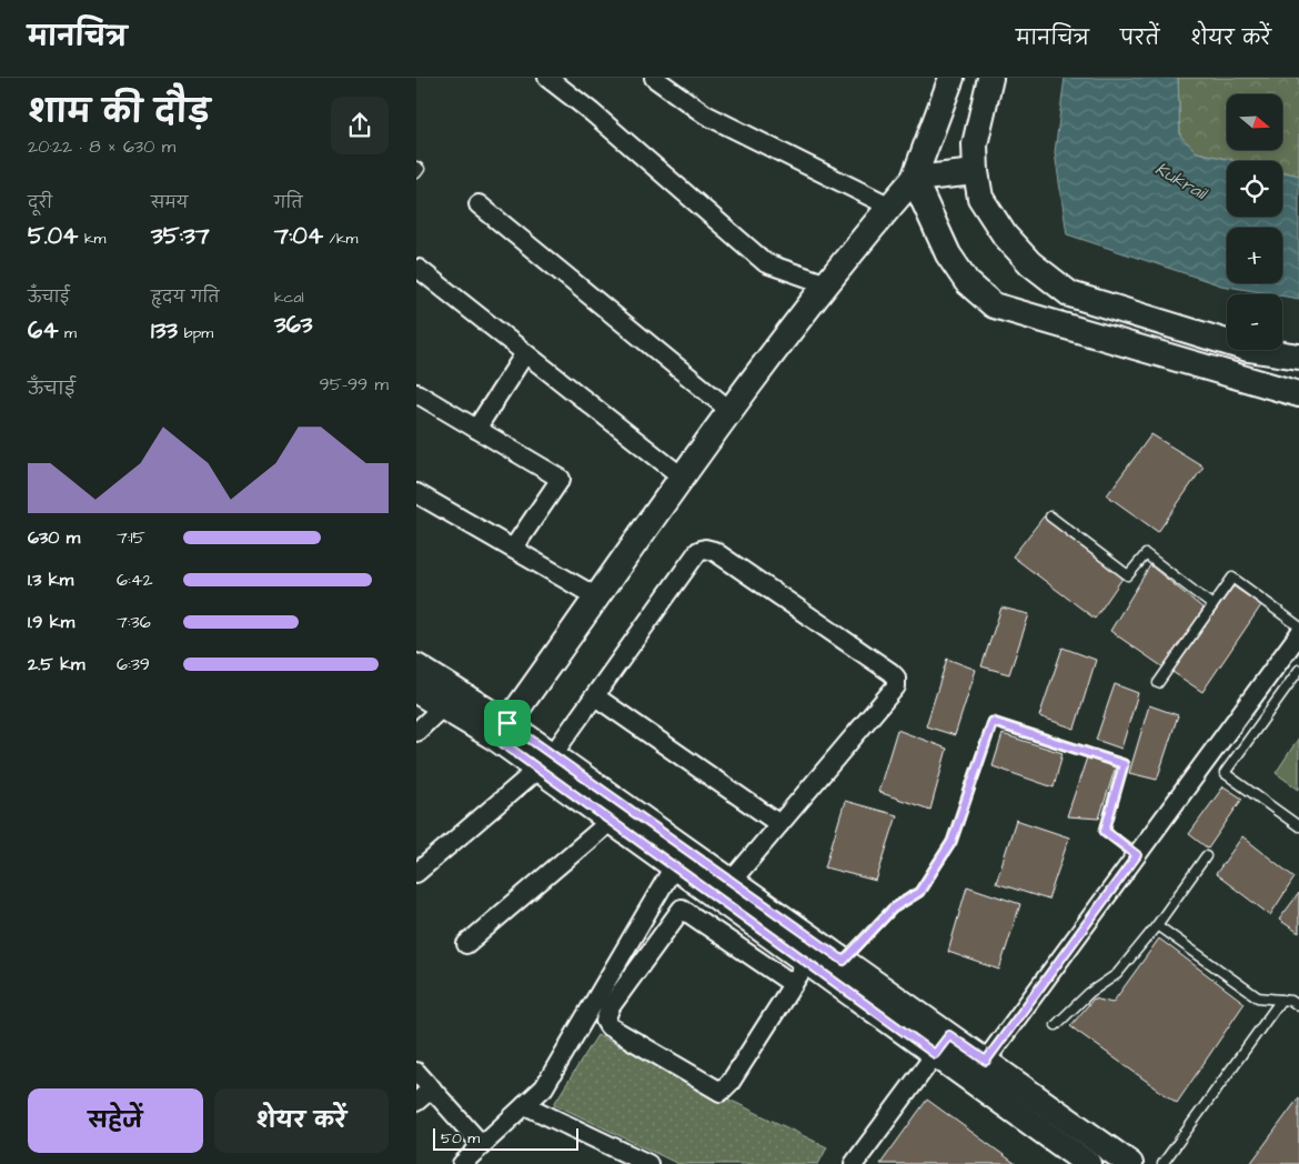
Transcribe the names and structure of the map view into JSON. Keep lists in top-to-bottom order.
{
  "water": ["Kukrail"],
  "scale_bar": "50 m",
  "north": "right",
  "page": {
    "header": "मानचित्र",
    "nav": ["मानचित्र", "परतें", "शेयर करें"],
    "heading": ["शाम की दौड़", "20:22 · 8 × 630 m"],
    "map_buttons": ["+", "−"],
    "stats": [
      ["दूरी", "5.04 km"],
      ["समय", "35:37"],
      ["गति", "7:04 /km"],
      ["ऊँचाई", "64 m"],
      ["हृदय गति", "133 bpm"],
      ["kcal", "363"]
    ],
    "chart": ["ऊँचाई", "95–99 m"],
    "list": [
      {
        "name": "630 m",
        "note": "7:15"
      },
      {
        "name": "1.3 km",
        "note": "6:42"
      },
      {
        "name": "1.9 km",
        "note": "7:36"
      },
      {
        "name": "2.5 km",
        "note": "6:39"
      }
    ],
    "buttons": ["सहेजें", "शेयर करें"],
    "scale": "50 m"
  }
}
